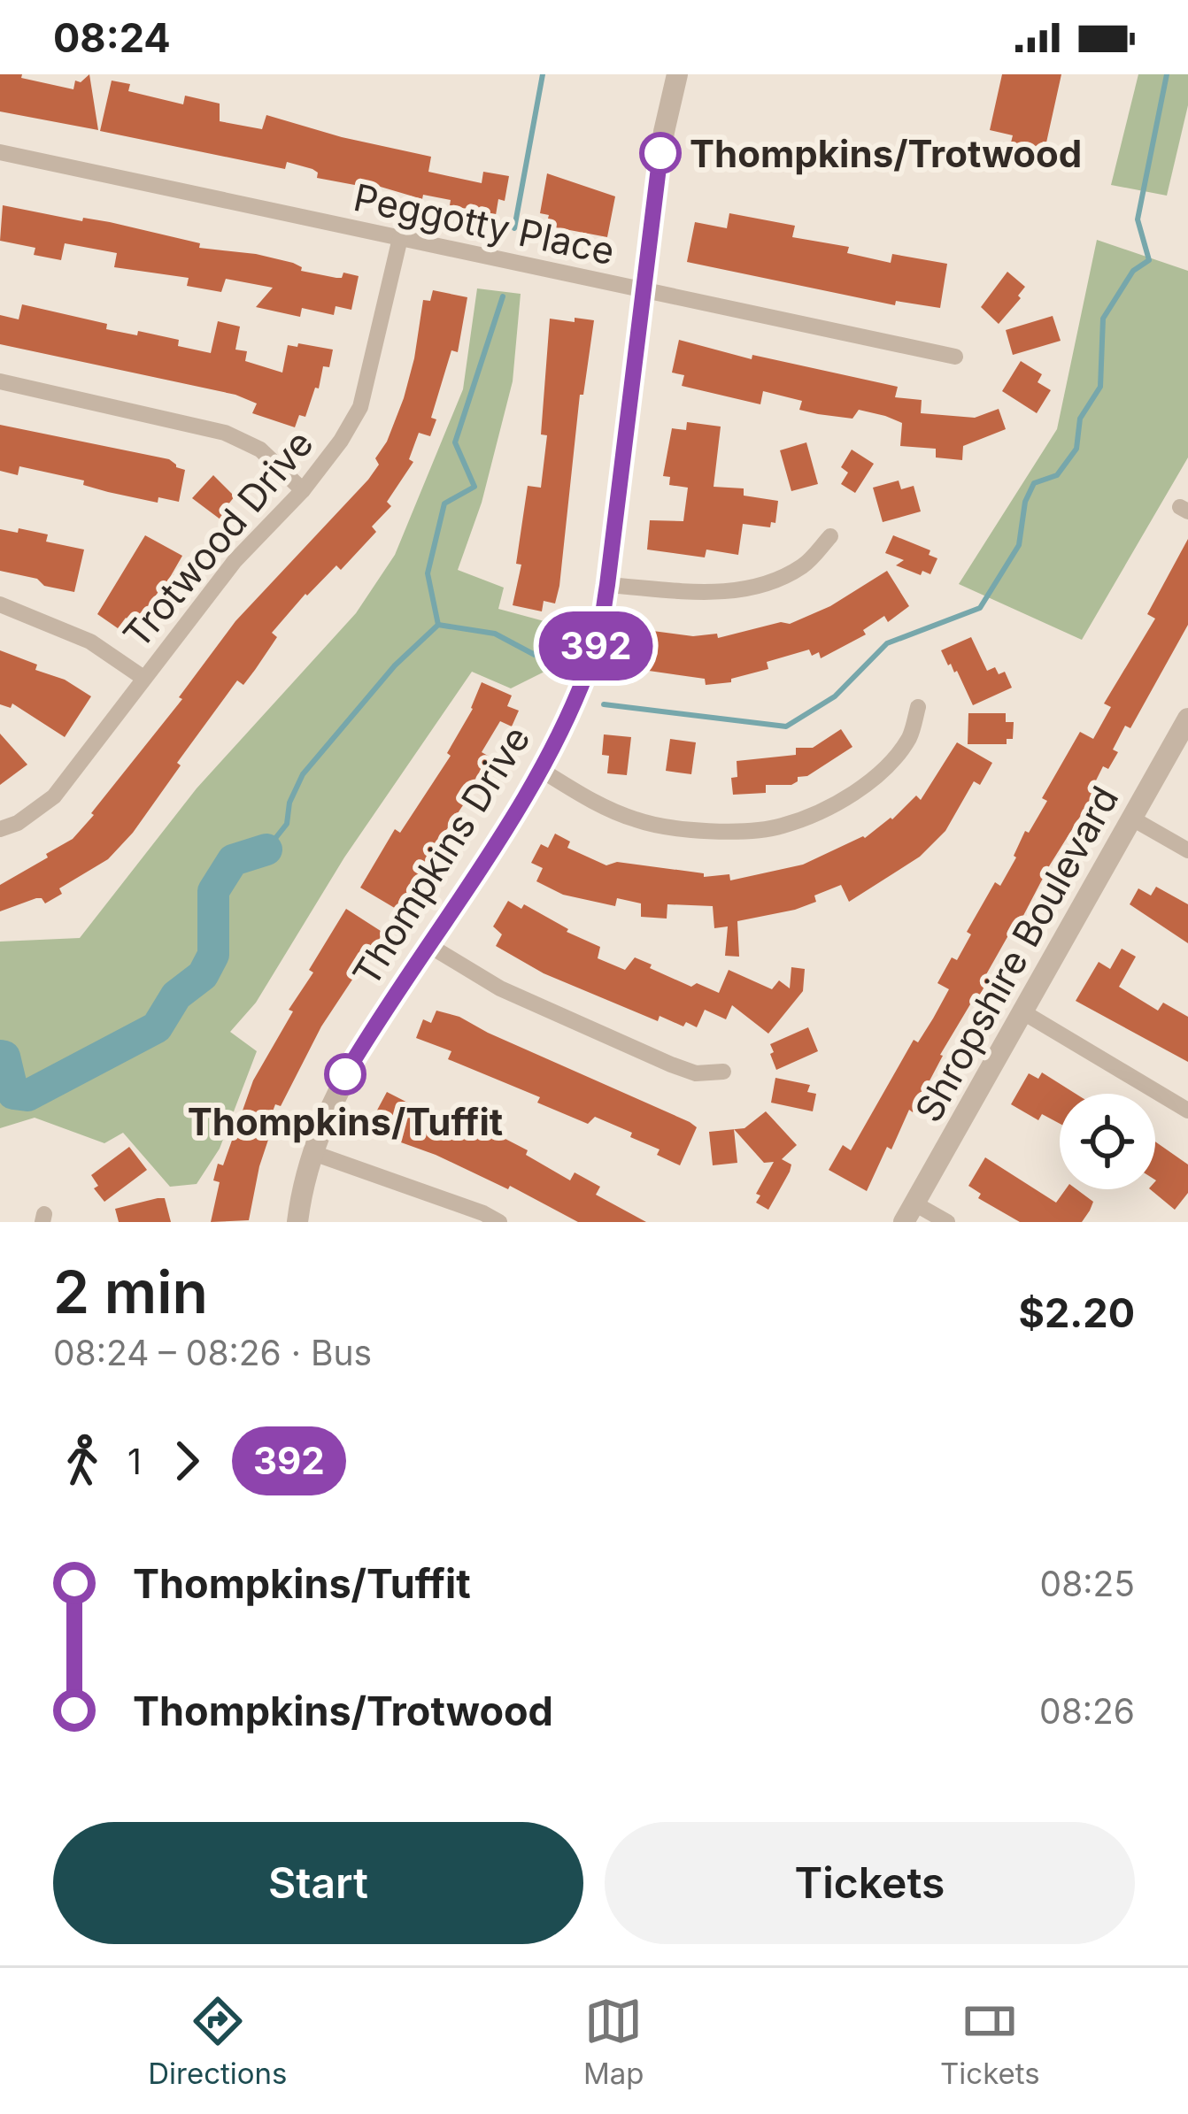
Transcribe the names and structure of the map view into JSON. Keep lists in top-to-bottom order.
{
  "streets": {
    "street": [
      "Peggotty Place",
      "Trotwood Drive",
      "Thompkins Drive",
      "Shropshire Boulevard"
    ]
  },
  "crossings": [
    ["Peggotty Place", "Trotwood Drive"],
    ["Peggotty Place", "Thompkins Drive"]
  ],
  "places": ["Thompkins/Trotwood", "Thompkins/Tuffit"],
  "lines": ["bus line 392"],
  "page": {
    "status": "08:24",
    "on_map": "392",
    "heading": ["2 min", "08:24 – 08:26 · Bus", "$2.20"],
    "legs": ["1", "392"],
    "list": [
      {
        "name": "Thompkins/Tuffit",
        "value": "08:25"
      },
      {
        "name": "Thompkins/Trotwood",
        "value": "08:26"
      }
    ],
    "buttons": ["Start", "Tickets"],
    "tabs": ["Directions", "Map", "Tickets"]
  }
}
